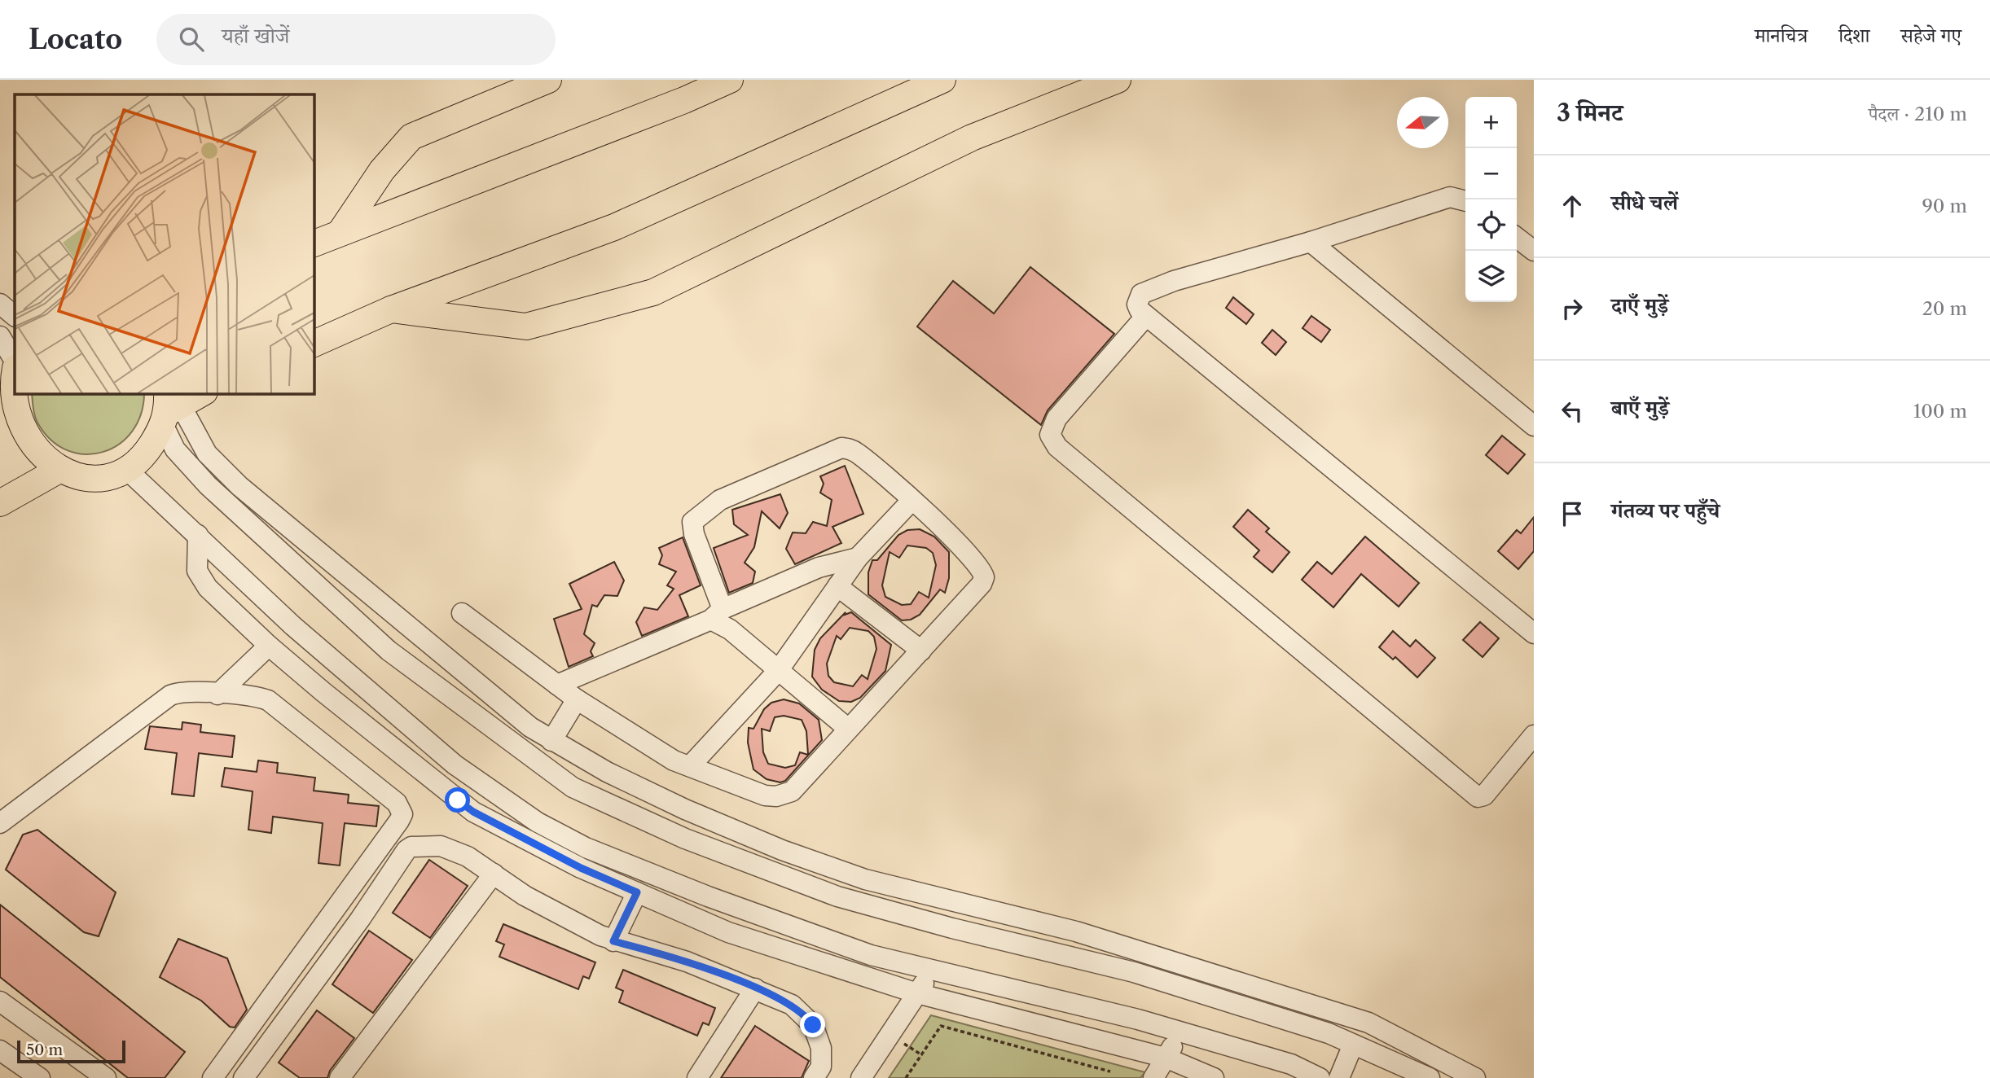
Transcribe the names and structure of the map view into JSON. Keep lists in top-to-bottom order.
{
  "scale_bar": "50 m",
  "north": "left",
  "page": {
    "header": "Locato",
    "search": "यहाँ खोजें",
    "nav": ["मानचित्र", "दिशा", "सहेजे गए"],
    "heading": ["3 मिनट", "पैदल · 210 m"],
    "map_buttons": ["+", "−"],
    "list": [
      ["सीधे चलें", "90 m"],
      ["दाएँ मुड़ें", "20 m"],
      ["बाएँ मुड़ें", "100 m"],
      "गंतव्य पर पहुँचे"
    ],
    "scale": "50 m"
  }
}
